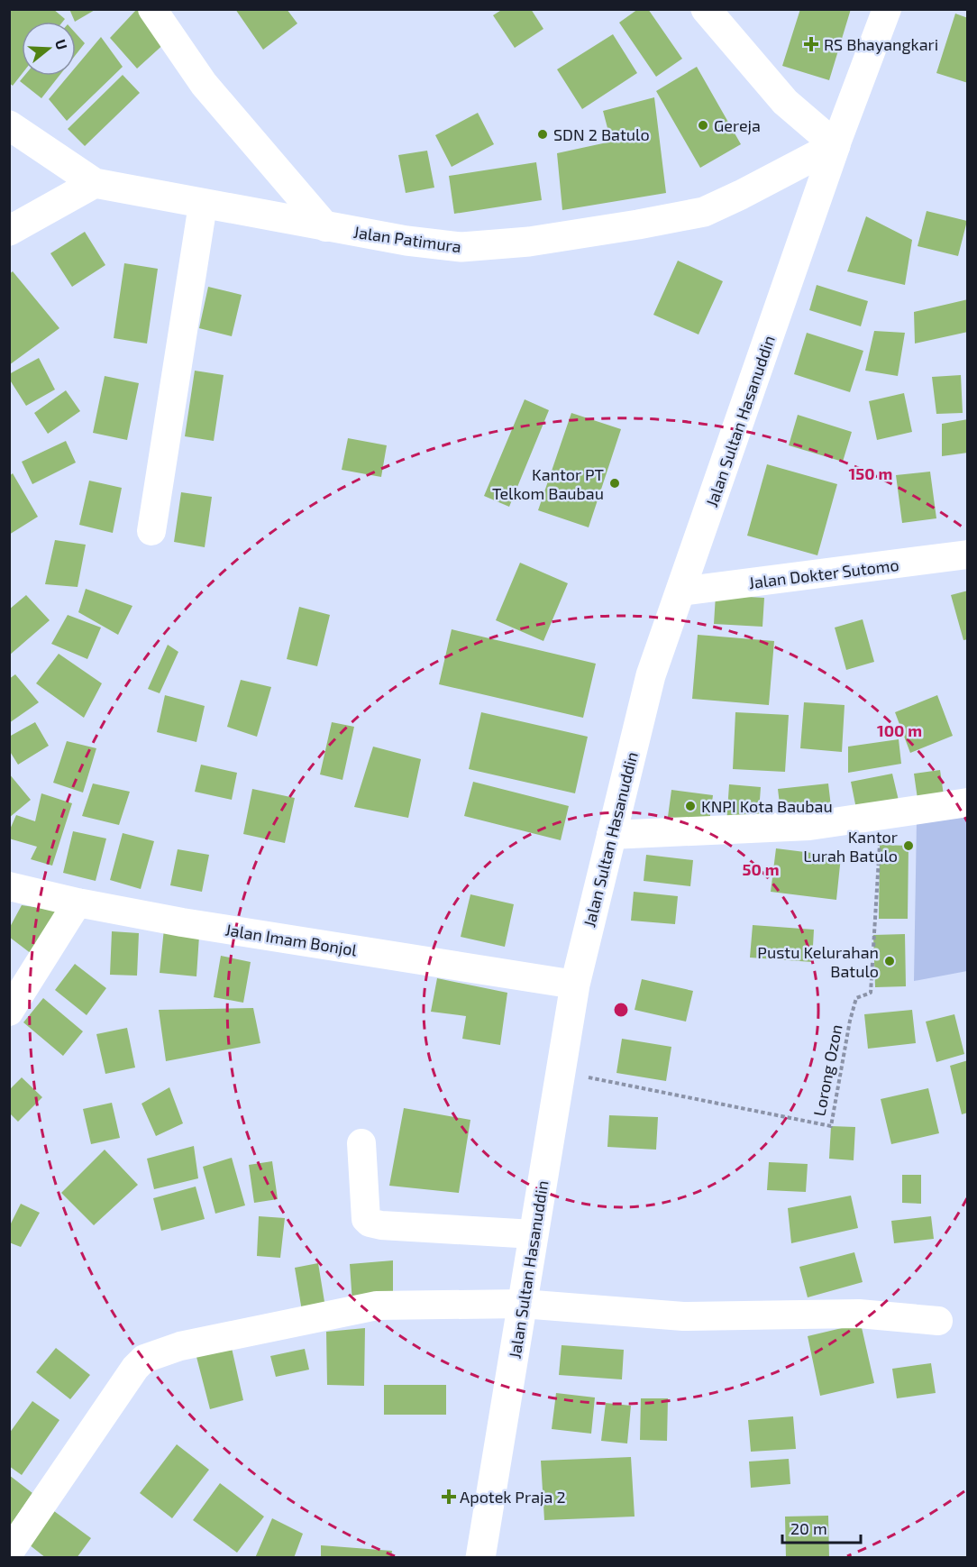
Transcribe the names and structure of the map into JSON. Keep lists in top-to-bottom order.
{
  "streets": {
    "main road": ["Jalan Patimura", "Jalan Sultan Hasanuddin"],
    "street": ["Jalan Dokter Sutomo", "Jalan Imam Bonjol"],
    "path": ["Lorong Ozon"]
  },
  "crossings": [
    ["Jalan Patimura", "Jalan Sultan Hasanuddin"],
    ["Jalan Sultan Hasanuddin", "Jalan Dokter Sutomo"],
    ["Jalan Sultan Hasanuddin", "Jalan Imam Bonjol"],
    ["Jalan Sultan Hasanuddin", "Lorong Ozon"]
  ],
  "places": {
    "health": ["RS Bhayangkari", "Apotek Praja 2"],
    "other": [
      "Gereja",
      "SDN 2 Batulo",
      "Kantor PT Telkom Baubau",
      "KNPI Kota Baubau",
      "Kantor Lurah Batulo",
      "Pustu Kelurahan Batulo"
    ]
  },
  "scale_bar": "20 m",
  "north": "right",
  "rings": ["150 m", "100 m", "50 m"]
}
